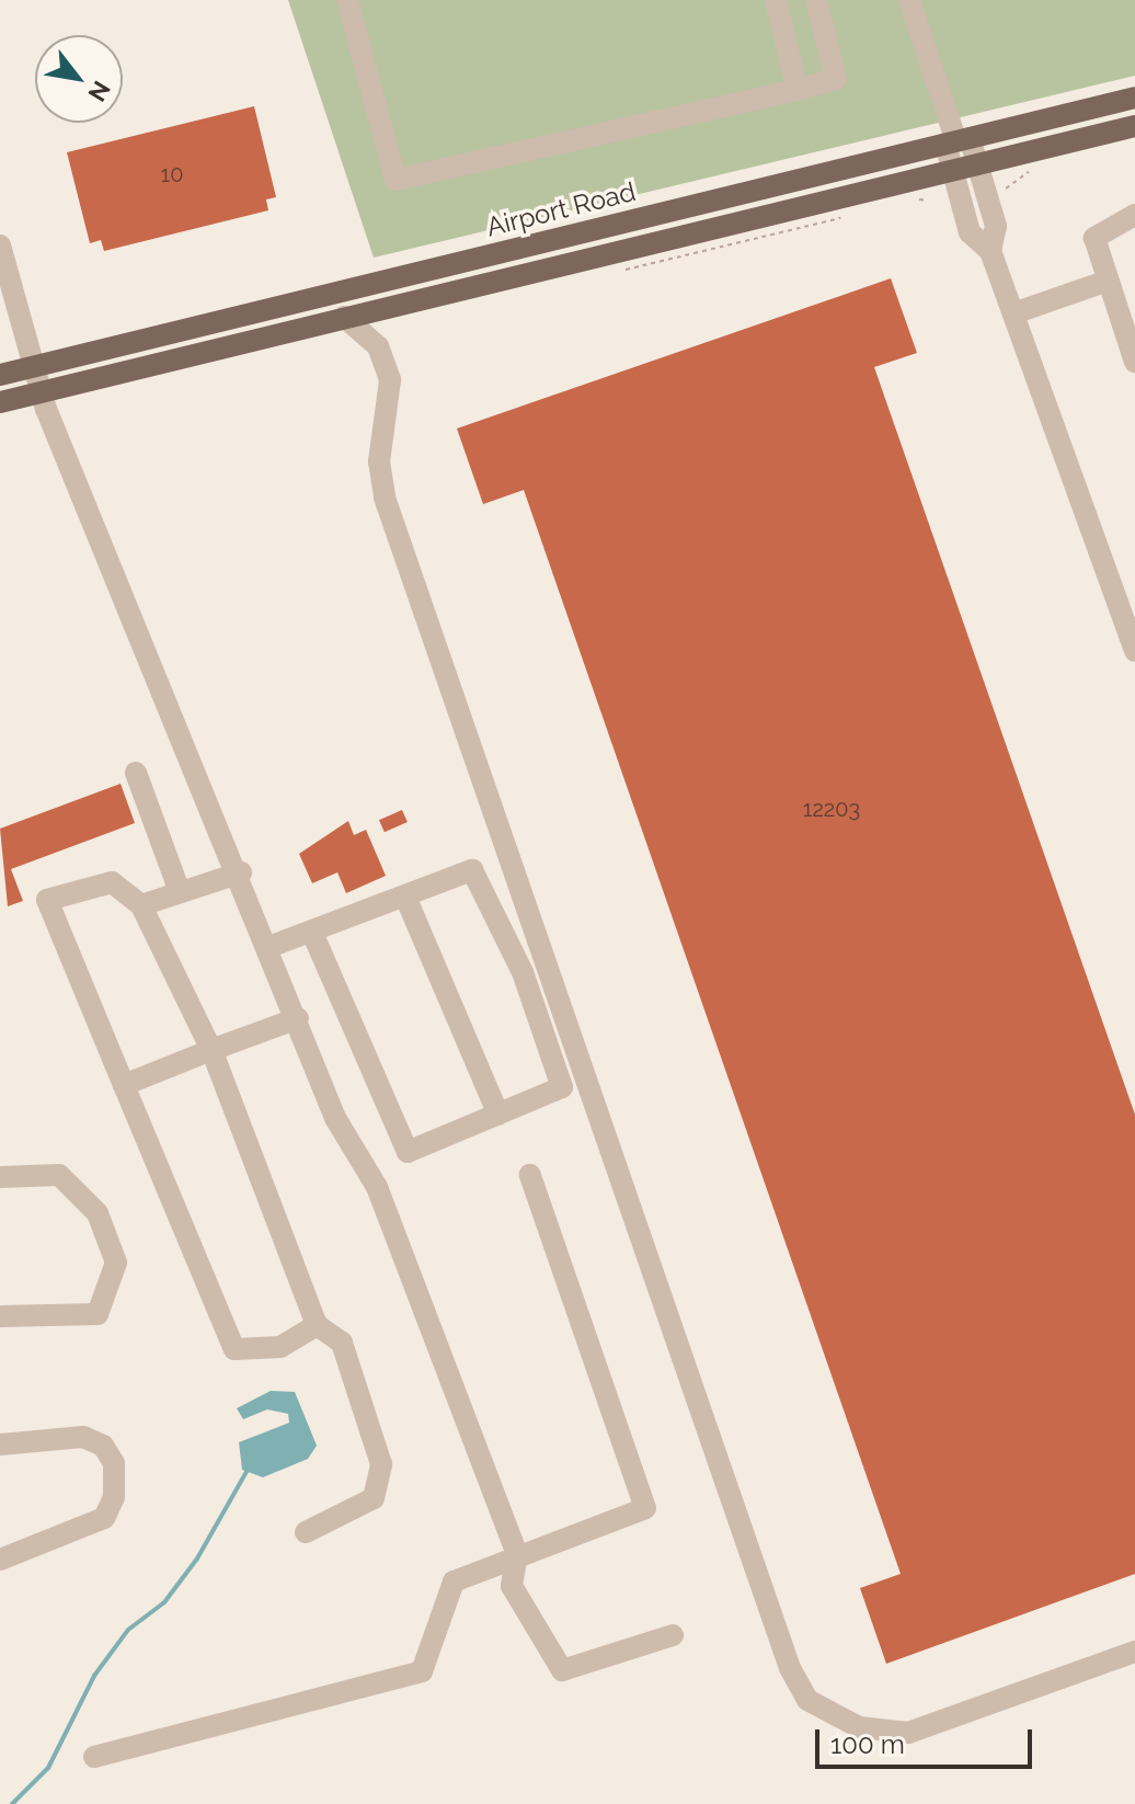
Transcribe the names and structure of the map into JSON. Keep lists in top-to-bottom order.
{
  "streets": {
    "main road": ["Airport Road"]
  },
  "house_numbers": ["10", "12203"],
  "scale_bar": "100 m",
  "north": "bottom right"
}
